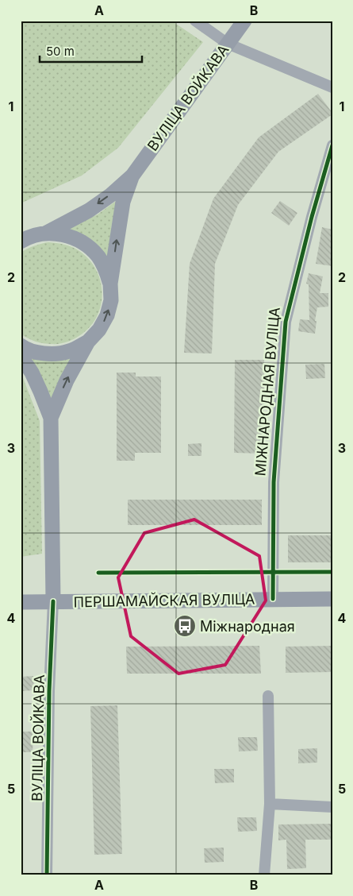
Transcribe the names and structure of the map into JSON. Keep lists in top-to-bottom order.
{
  "streets": {
    "main road": ["ВУЛІЦА ВОЙКАВА", "ПЕРШАМАЙСКАЯ ВУЛІЦА"],
    "street": ["МІЖНАРОДНАЯ ВУЛІЦА"]
  },
  "crossings": [
    ["ВУЛІЦА ВОЙКАВА", "ПЕРШАМАЙСКАЯ ВУЛІЦА"],
    ["МІЖНАРОДНАЯ ВУЛІЦА", "ПЕРШАМАЙСКАЯ ВУЛІЦА"]
  ],
  "places": {
    "bus stop": ["Міжнародная"]
  },
  "scale_bar": "50 m",
  "grid": {
    "columns": ["A", "B"],
    "rows": [
      "1",
      "2",
      "3",
      "4",
      "5"
    ]
  }
}
